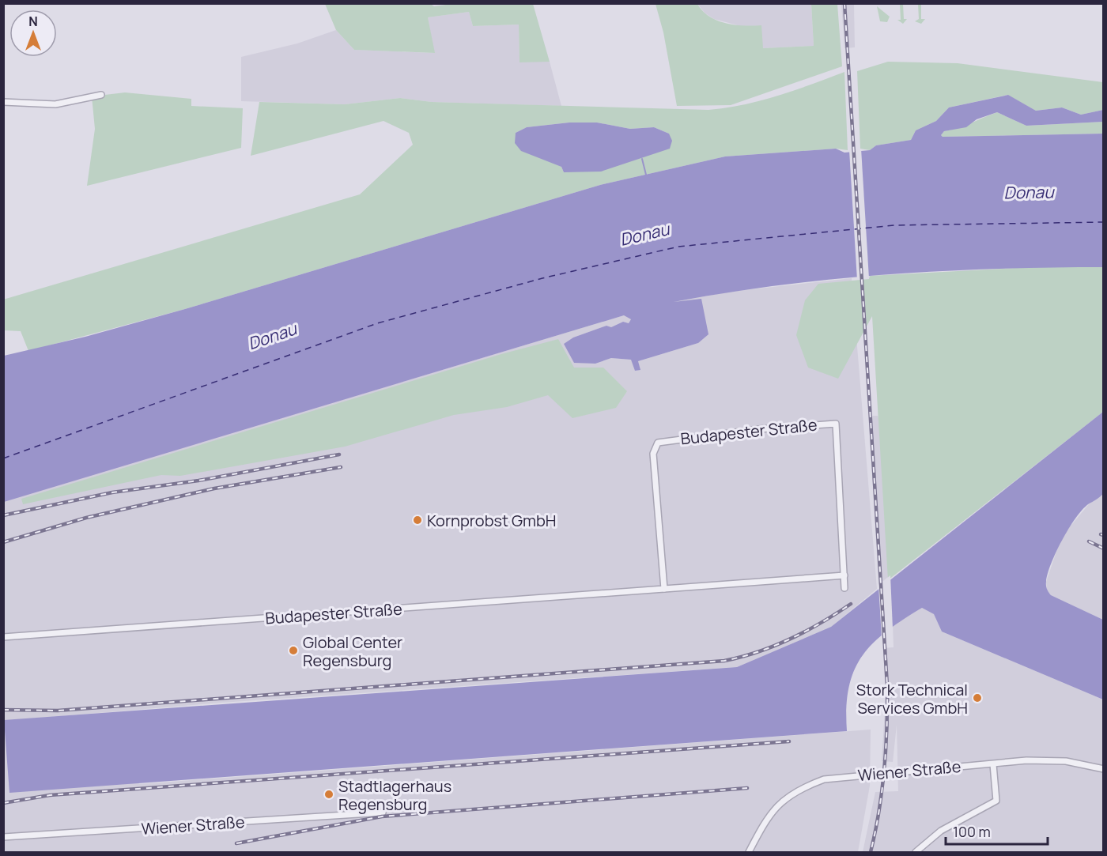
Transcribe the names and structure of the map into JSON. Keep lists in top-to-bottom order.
{
  "streets": {
    "street": ["Budapester Straße", "Wiener Straße"]
  },
  "water": ["Donau"],
  "places": [
    "Kornprobst GmbH",
    "Global Center Regensburg",
    "Stork Technical Services GmbH",
    "Stadtlagerhaus Regensburg"
  ],
  "scale_bar": "100 m",
  "north": "top"
}
